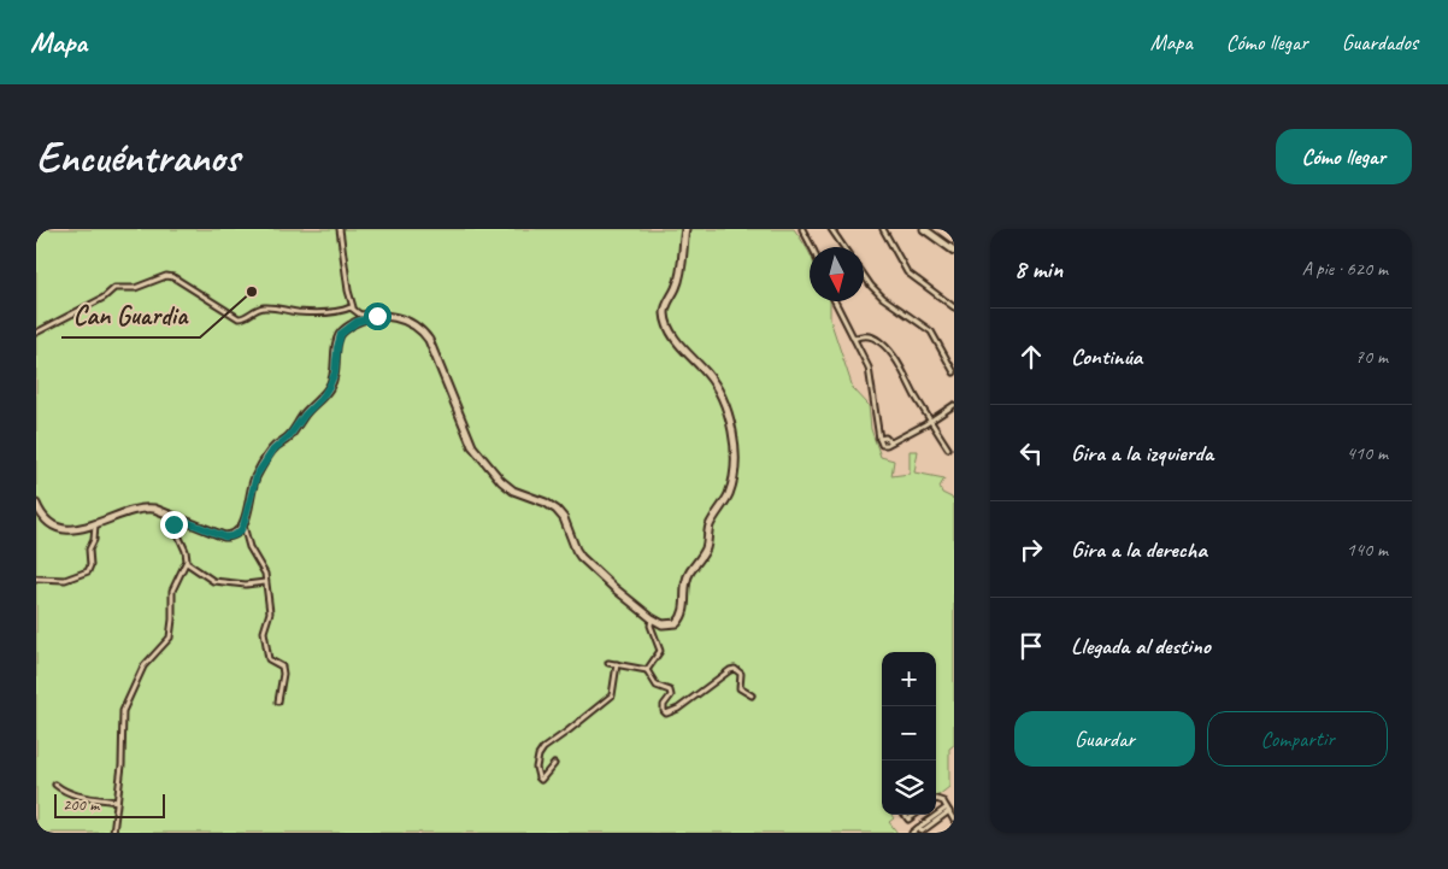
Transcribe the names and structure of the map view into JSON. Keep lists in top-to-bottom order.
{
  "places": ["Can Guardia"],
  "scale_bar": "200 m",
  "north": "bottom",
  "page": {
    "header": "Mapa",
    "nav": ["Mapa", "Cómo llegar", "Guardados"],
    "buttons": [
      "Cómo llegar",
      ["Guardar", "Compartir"]
    ],
    "title": "Encuéntranos",
    "heading": ["8 min", "A pie · 620 m"],
    "list": [
      ["Continúa", "70 m"],
      ["Gira a la izquierda", "410 m"],
      ["Gira a la derecha", "140 m"],
      "Llegada al destino"
    ],
    "map_buttons": ["+", "−"],
    "scale": "200 m"
  }
}
